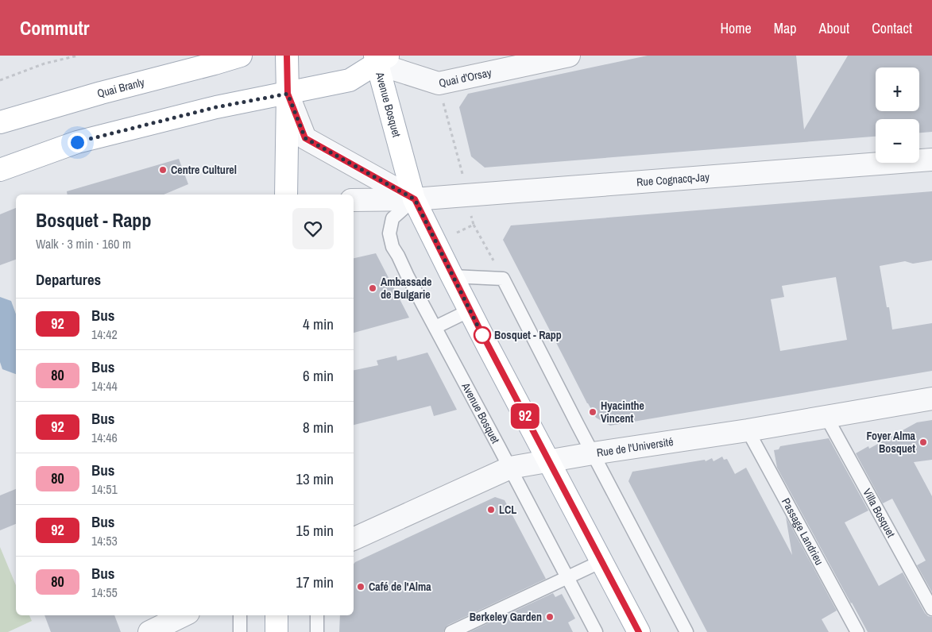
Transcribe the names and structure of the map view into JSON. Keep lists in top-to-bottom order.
{
  "streets": {
    "main road": ["Quai Branly", "Avenue Bosquet"],
    "street": ["Quai d'Orsay", "Rue Cognacq-Jay", "Rue de l'Université"],
    "lane": ["Villa Bosquet", "Passage Landrieu"]
  },
  "crossings": [
    ["Quai d'Orsay", "Avenue Bosquet"],
    ["Avenue Bosquet", "Rue Cognacq-Jay"],
    ["Avenue Bosquet", "Rue de l'Université"],
    ["Rue de l'Université", "Villa Bosquet"],
    ["Rue de l'Université", "Passage Landrieu"]
  ],
  "places": [
    "Centre Culturel",
    "Ambassade de Bulgarie",
    "Bosquet - Rapp",
    "Hyacinthe Vincent",
    "Foyer Alma Bosquet",
    "LCL",
    "Café de l'Alma",
    "Berkeley Garden"
  ],
  "lines": ["bus line 92"],
  "page": {
    "header": "Commutr",
    "nav": [
      "Home",
      "Map",
      "About",
      "Contact"
    ],
    "on_map": "92",
    "map_buttons": ["+", "−"],
    "heading": [
      ["Bosquet - Rapp", "Walk · 3 min · 160 m"],
      "Departures"
    ],
    "list": [
      {
        "mark": "92",
        "name": "Bus",
        "note": "14:42",
        "value": "4 min"
      },
      {
        "mark": "80",
        "name": "Bus",
        "note": "14:44",
        "value": "6 min"
      },
      {
        "mark": "92",
        "name": "Bus",
        "note": "14:46",
        "value": "8 min"
      },
      {
        "mark": "80",
        "name": "Bus",
        "note": "14:51",
        "value": "13 min"
      },
      {
        "mark": "92",
        "name": "Bus",
        "note": "14:53",
        "value": "15 min"
      },
      {
        "mark": "80",
        "name": "Bus",
        "note": "14:55",
        "value": "17 min"
      }
    ]
  }
}
